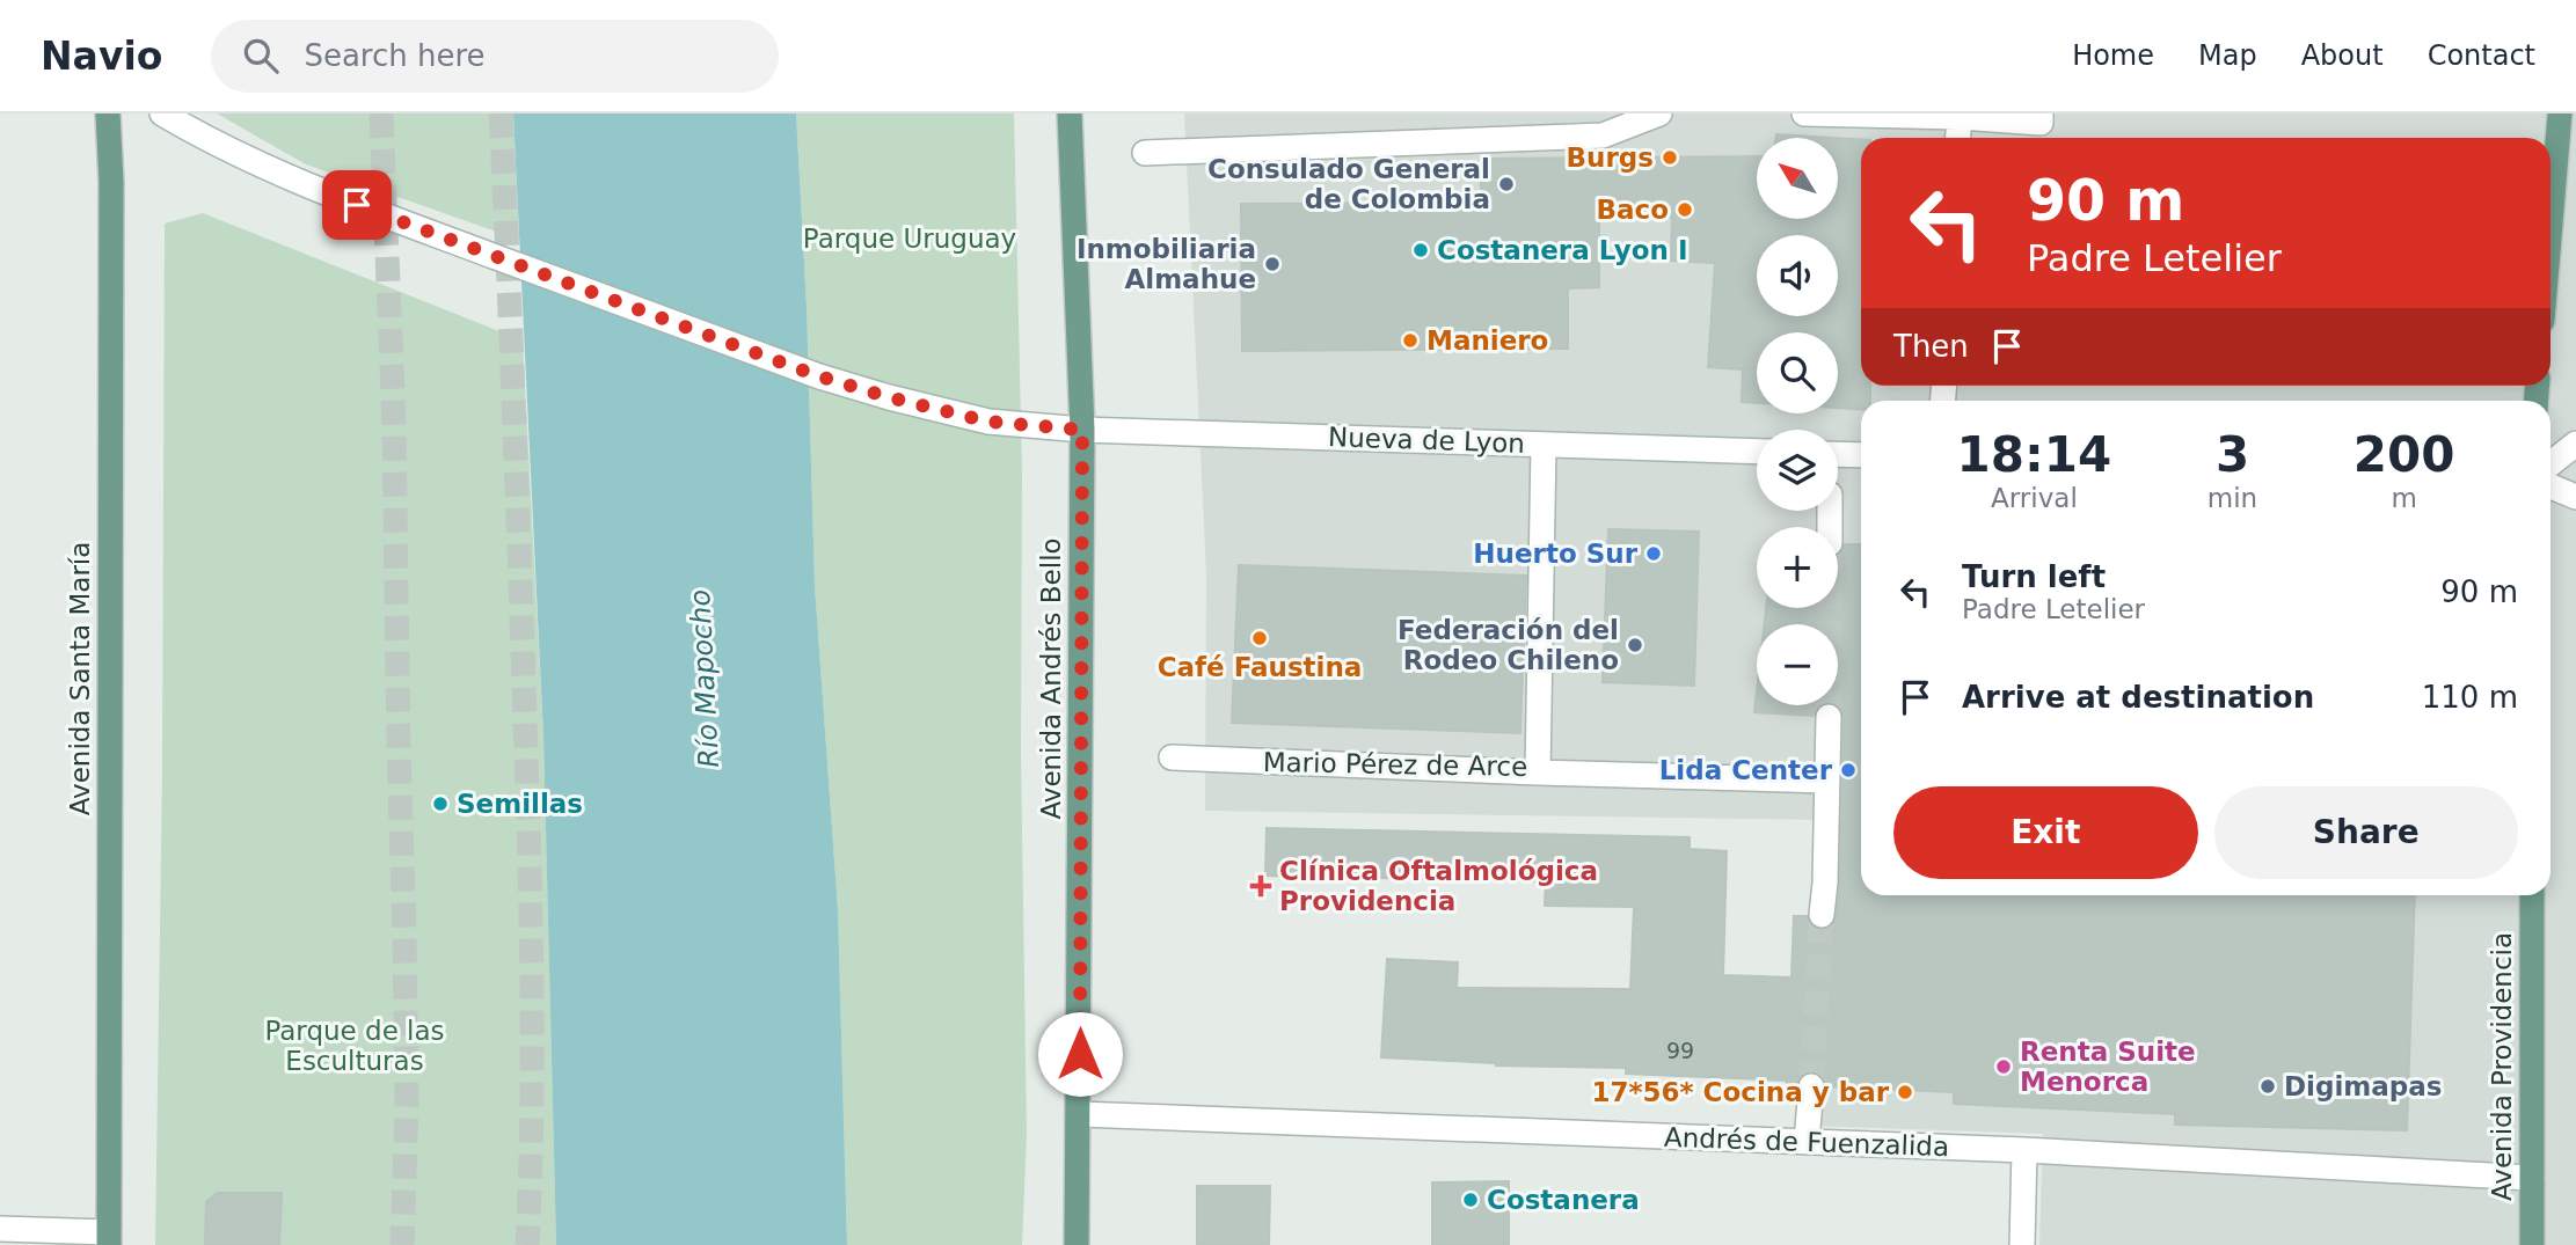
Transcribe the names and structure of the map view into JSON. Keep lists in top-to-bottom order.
{
  "streets": {
    "main road": ["Avenida Santa María", "Avenida Andrés Bello", "Avenida Providencia"],
    "street": ["Nueva de Lyon", "Mario Pérez de Arce", "Andrés de Fuenzalida"]
  },
  "crossings": [
    ["Nueva de Lyon", "Avenida Andrés Bello"],
    ["Nueva de Lyon", "Mario Pérez de Arce"],
    ["Avenida Andrés Bello", "Andrés de Fuenzalida"],
    ["Avenida Providencia", "Andrés de Fuenzalida"]
  ],
  "water": ["Río Mapocho"],
  "parks": ["Parque Uruguay", "Parque de las Esculturas"],
  "places": {
    "other": [
      "Burgs",
      "Consulado General de Colombia",
      "Baco",
      "Costanera Lyon I",
      "Inmobiliaria Almahue",
      "Maniero",
      "Huerto Sur",
      "Café Faustina",
      "Federación del Rodeo Chileno",
      "Lida Center",
      "Semillas",
      "Renta Suite Menorca",
      "Digimapas",
      "17*56* Cocina y bar",
      "Costanera"
    ],
    "health": ["Clínica Oftalmológica Providencia"]
  },
  "house_numbers": ["99"],
  "north": "top left",
  "page": {
    "header": "Navio",
    "search": "Search here",
    "nav": [
      "Home",
      "Map",
      "About",
      "Contact"
    ],
    "map_buttons": ["+", "−"],
    "turn": ["90 m", "Padre Letelier"],
    "then": "Then",
    "eta": [
      "18:14",
      "Arrival",
      "3",
      "min",
      "200",
      "m"
    ],
    "list": [
      {
        "name": "Turn left",
        "note": "Padre Letelier",
        "value": "90 m"
      },
      {
        "name": "Arrive at destination",
        "value": "110 m"
      }
    ],
    "buttons": ["Exit", "Share"]
  }
}
